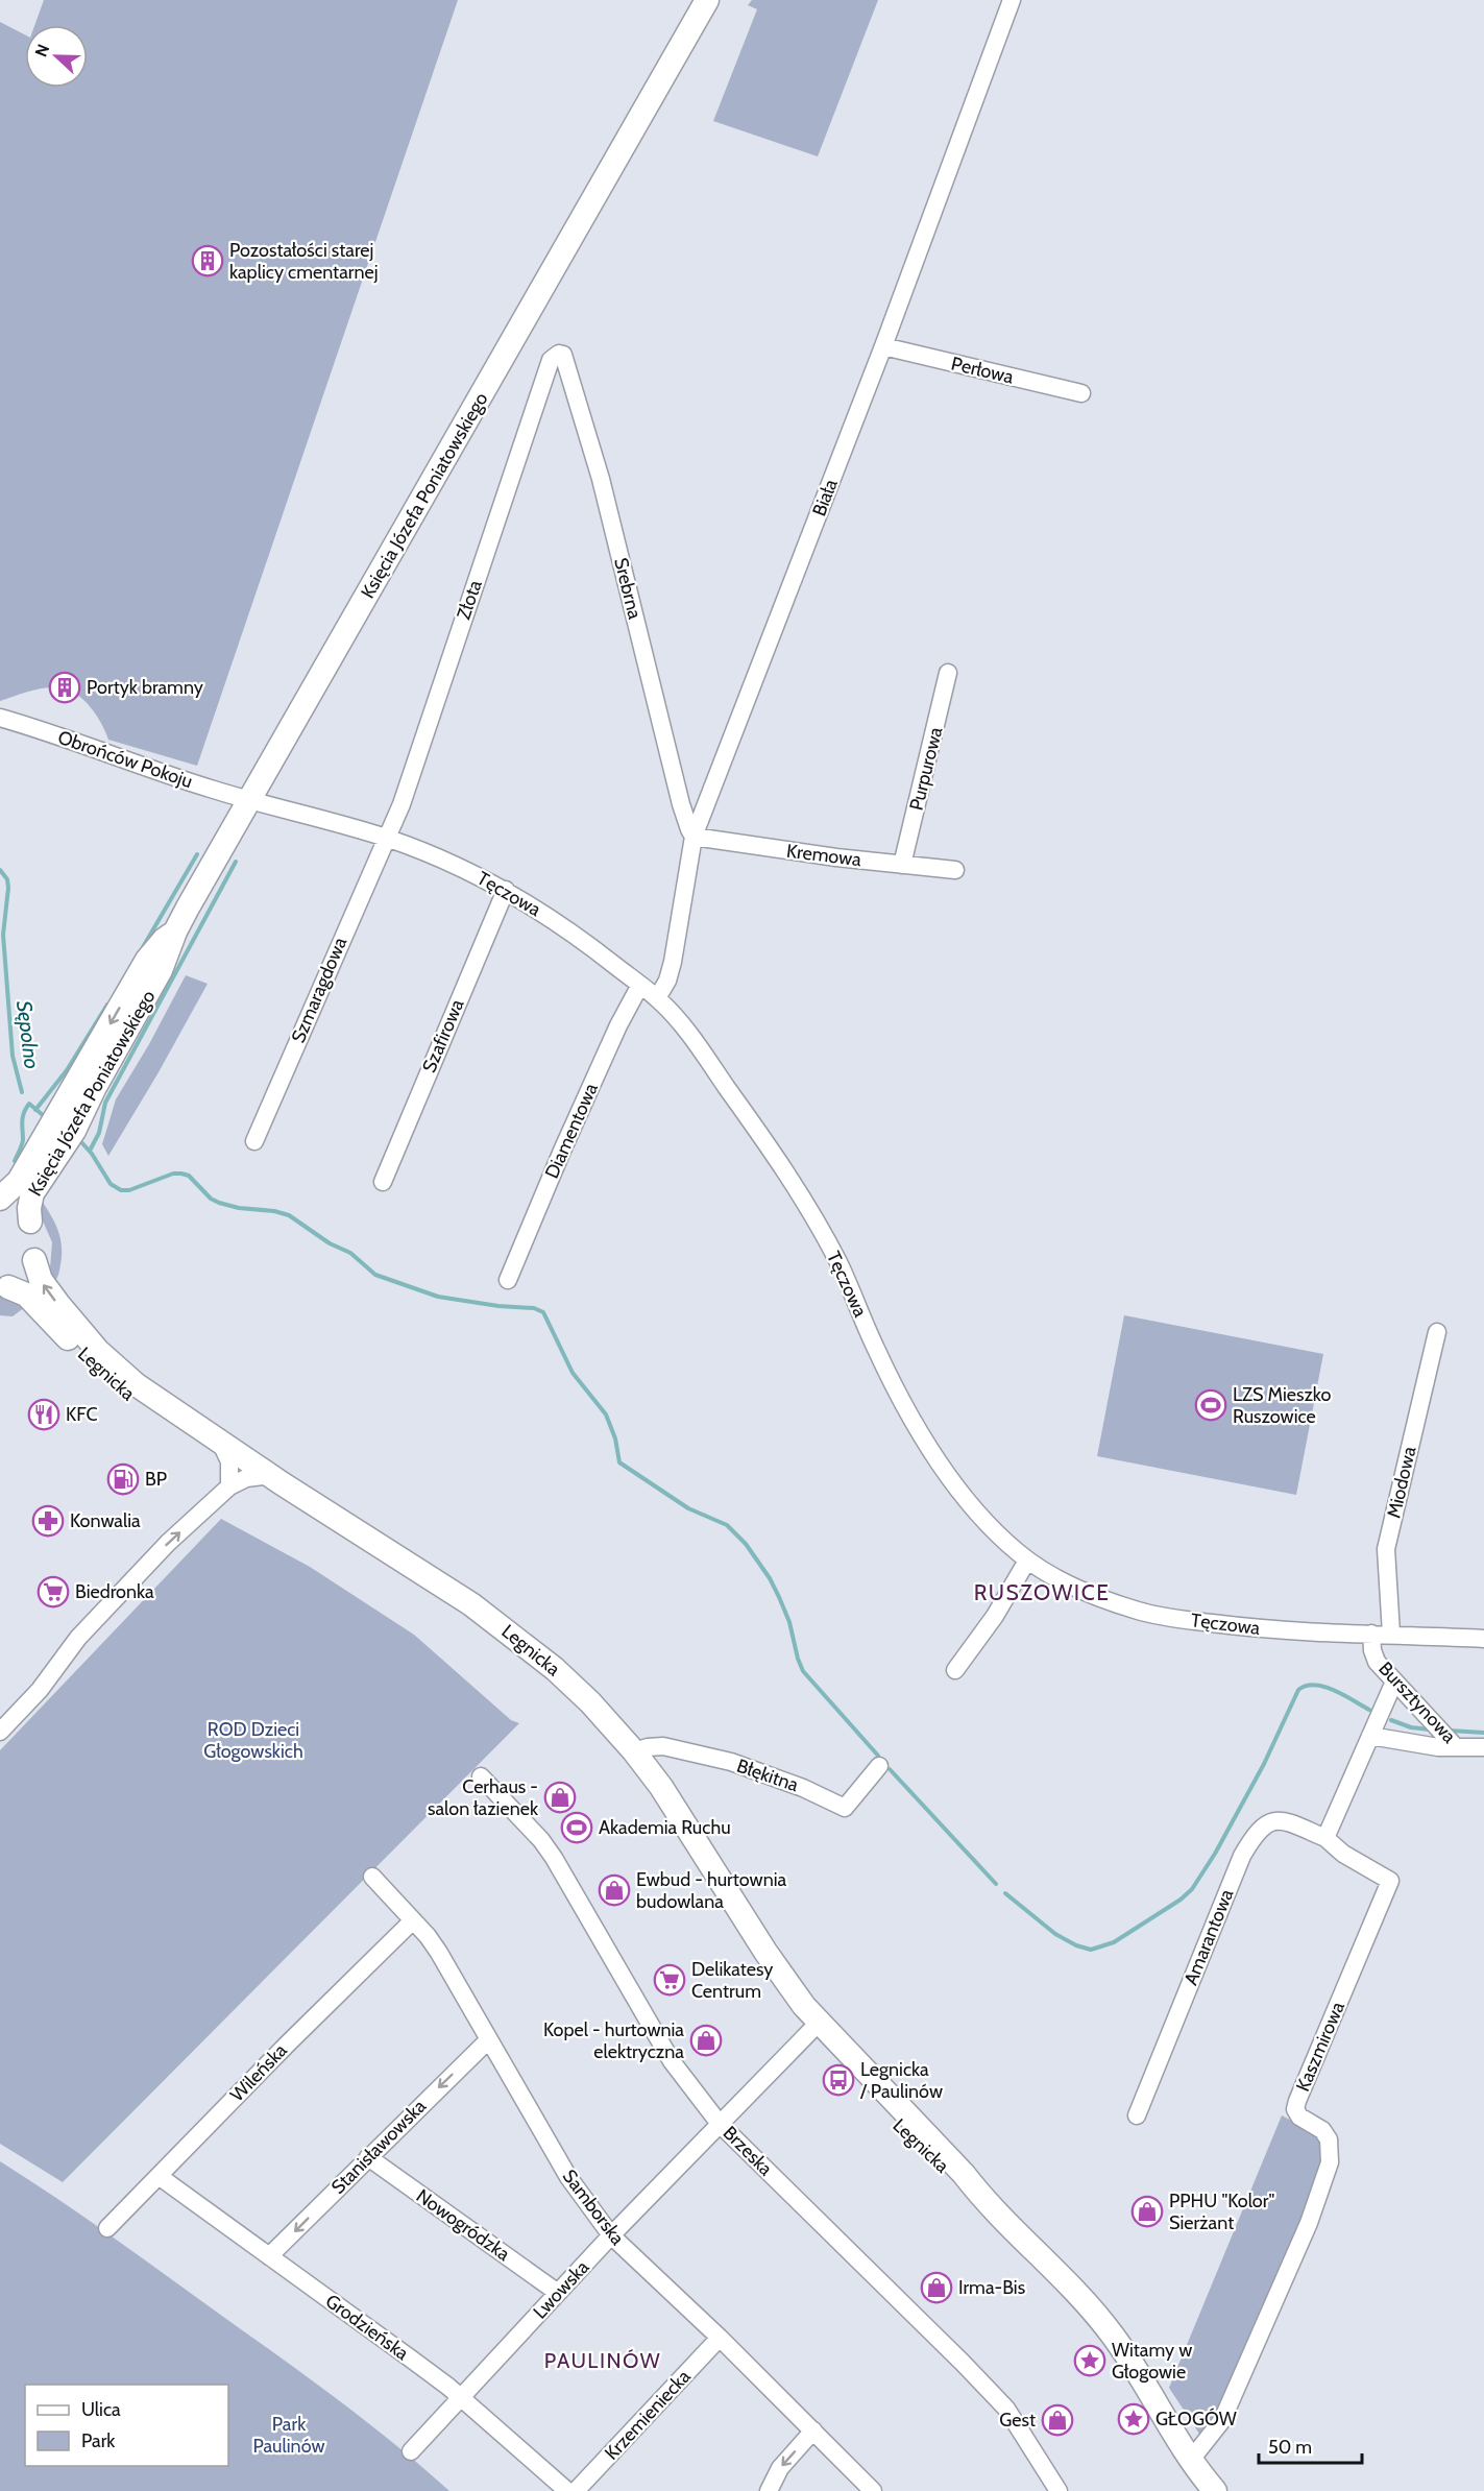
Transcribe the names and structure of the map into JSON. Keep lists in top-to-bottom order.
{
  "streets": {
    "main road": ["Księcia Józefa Poniatowskiego", "Legnicka"],
    "street": [
      "Perłowa",
      "Biała",
      "Srebrna",
      "Złota",
      "Obrońców Pokoju",
      "Purpurowa",
      "Kremowa",
      "Tęczowa",
      "Szmaragdowa",
      "Szafirowa",
      "Diamentowa",
      "Miodowa",
      "Bursztynowa",
      "Błękitna",
      "Amarantowa",
      "Kaszmirowa",
      "Wileńska",
      "Stanisławowska",
      "Brzeska",
      "Samborska",
      "Nowogródzka",
      "Lwowska",
      "Grodzieńska",
      "Krzemieniecka"
    ]
  },
  "crossings": [
    ["Perłowa", "Biała"],
    ["Księcia Józefa Poniatowskiego", "Obrońców Pokoju"],
    ["Księcia Józefa Poniatowskiego", "Tęczowa"],
    ["Księcia Józefa Poniatowskiego", "Legnicka"],
    ["Biała", "Srebrna"],
    ["Biała", "Kremowa"],
    ["Biała", "Tęczowa"],
    ["Srebrna", "Złota"],
    ["Srebrna", "Kremowa"],
    ["Złota", "Tęczowa"],
    ["Złota", "Szmaragdowa"],
    ["Obrońców Pokoju", "Tęczowa"],
    ["Purpurowa", "Kremowa"],
    ["Tęczowa", "Szmaragdowa"],
    ["Tęczowa", "Szafirowa"],
    ["Tęczowa", "Diamentowa"],
    ["Tęczowa", "Miodowa"],
    ["Tęczowa", "Bursztynowa"],
    ["Legnicka", "Błękitna"],
    ["Legnicka", "Kaszmirowa"],
    ["Legnicka", "Lwowska"],
    ["Amarantowa", "Kaszmirowa"],
    ["Wileńska", "Samborska"],
    ["Wileńska", "Grodzieńska"],
    ["Stanisławowska", "Samborska"],
    ["Stanisławowska", "Nowogródzka"],
    ["Stanisławowska", "Grodzieńska"],
    ["Brzeska", "Lwowska"],
    ["Samborska", "Lwowska"],
    ["Samborska", "Krzemieniecka"],
    ["Nowogródzka", "Lwowska"],
    ["Lwowska", "Grodzieńska"]
  ],
  "one_way": ["Stanisławowska"],
  "districts": ["RUSZOWICE", "PAULINÓW"],
  "water": ["Sępolno"],
  "parks": ["ROD Dzieci Głogowskich", "Park Paulinów"],
  "places": {
    "building": ["Pozostałości starej kaplicy cmentarnej", "Portyk bramny"],
    "sports": ["LZS Mieszko Ruszowice", "Akademia Ruchu"],
    "restaurant": ["KFC"],
    "fuel station": ["BP"],
    "pharmacy": ["Konwalia"],
    "supermarket": ["Biedronka", "Delikatesy Centrum"],
    "shop": [
      "Cerhaus - salon łazienek",
      "Ewbud - hurtownia budowlana",
      "Kopel - hurtownia elektryczna",
      "PPHU \"Kolor\" Sierżant",
      "Irma-Bis",
      "Gest"
    ],
    "bus stop": ["Legnicka / Paulinów"],
    "place": ["Witamy w Głogowie", "GŁOGÓW"]
  },
  "legend": ["Ulica", "Park"],
  "scale_bar": "50 m",
  "north": "left"
}
